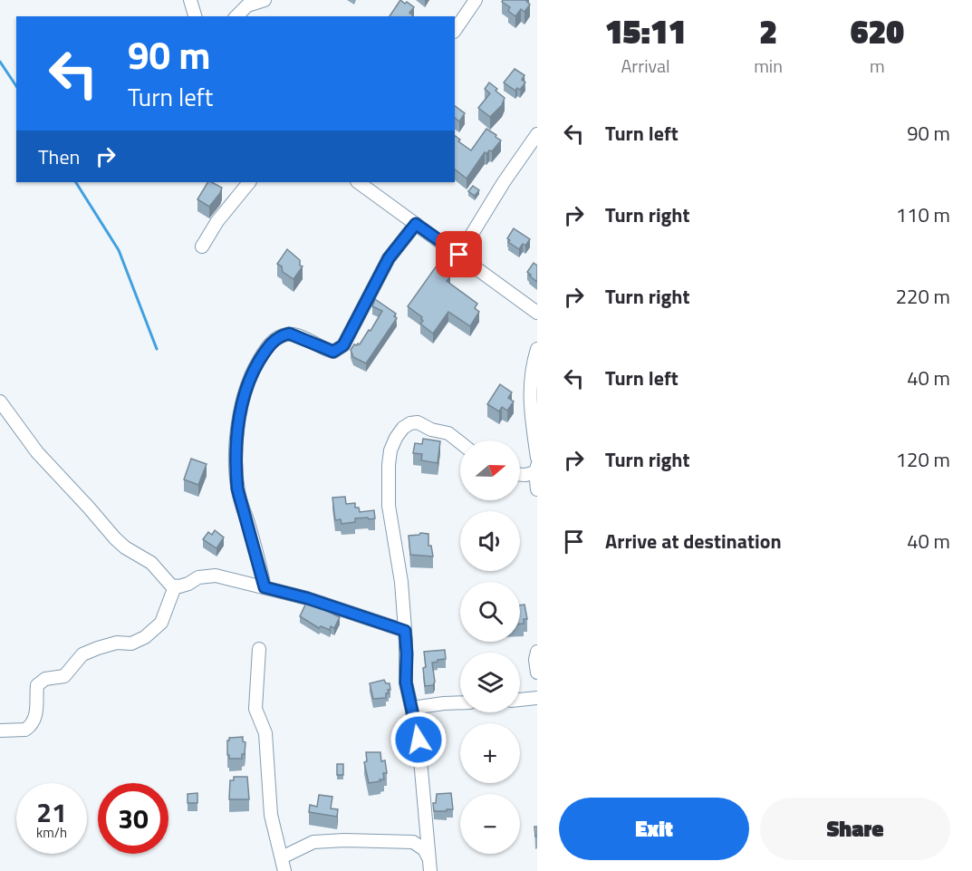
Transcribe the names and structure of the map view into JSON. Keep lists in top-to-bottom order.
{
  "north": "right",
  "page": {
    "eta": [
      "15:11",
      "Arrival",
      "2",
      "min",
      "620",
      "m"
    ],
    "turn": ["90 m", "Turn left"],
    "list": [
      {
        "name": "Turn left",
        "value": "90 m"
      },
      {
        "name": "Turn right",
        "value": "110 m"
      },
      {
        "name": "Turn right",
        "value": "220 m"
      },
      {
        "name": "Turn left",
        "value": "40 m"
      },
      {
        "name": "Turn right",
        "value": "120 m"
      },
      {
        "name": "Arrive at destination",
        "value": "40 m"
      }
    ],
    "then": "Then",
    "map_buttons": ["+", "−"],
    "speed": "21 km/h",
    "limit": "30",
    "buttons": ["Exit", "Share"]
  }
}
